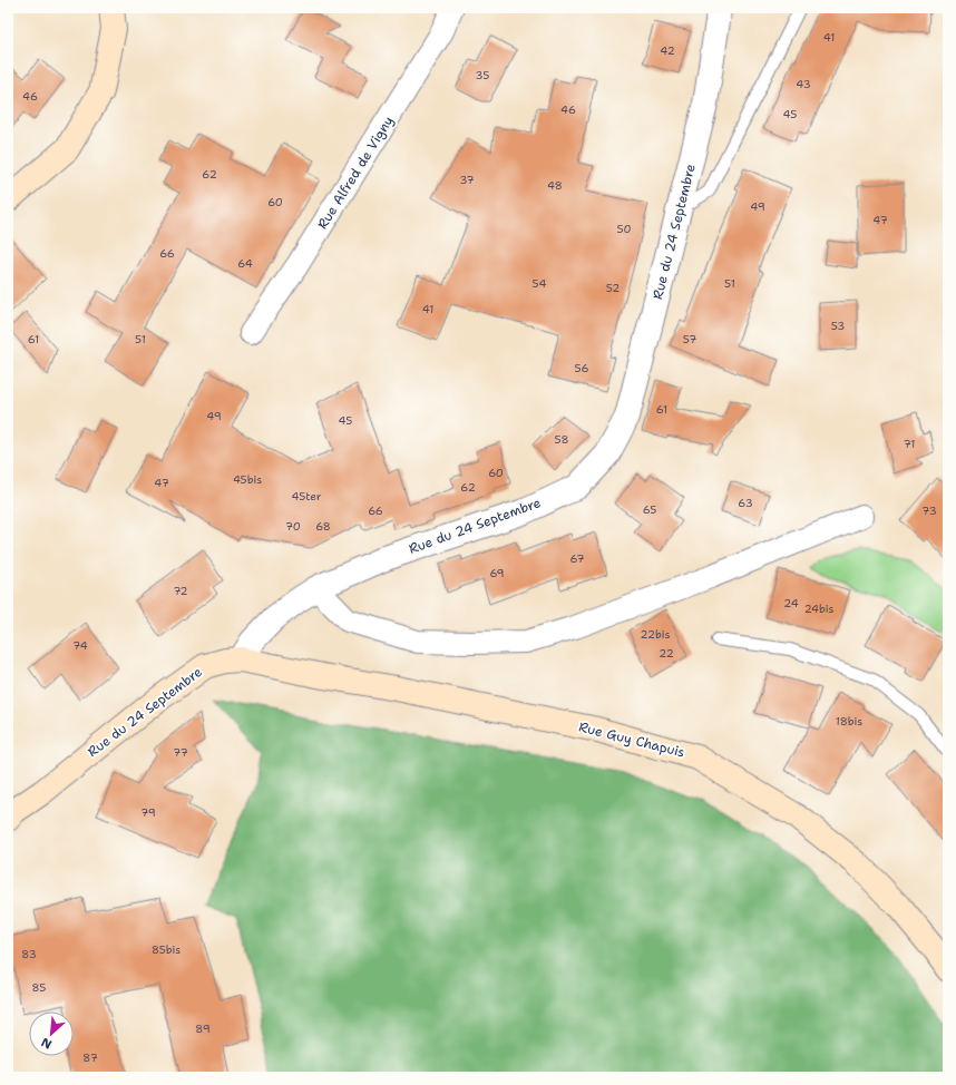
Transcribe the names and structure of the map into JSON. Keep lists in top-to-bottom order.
{
  "streets": {
    "main road": ["Rue du 24 Septembre", "Rue Guy Chapuis"],
    "street": ["Rue Alfred de Vigny"]
  },
  "crossings": [
    ["Rue du 24 Septembre", "Rue Guy Chapuis"]
  ],
  "house_numbers": [
    "41",
    "42",
    "35",
    "43",
    "46",
    "46",
    "45",
    "62",
    "37",
    "48",
    "60",
    "49",
    "47",
    "50",
    "66",
    "64",
    "54",
    "51",
    "52",
    "41",
    "53",
    "61",
    "51",
    "57",
    "56",
    "61",
    "49",
    "45",
    "58",
    "71",
    "60",
    "45bis",
    "47",
    "62",
    "45ter",
    "63",
    "65",
    "66",
    "73",
    "70",
    "68",
    "67",
    "69",
    "72",
    "24",
    "24bis",
    "22bis",
    "74",
    "22",
    "18bis",
    "77",
    "79",
    "85bis",
    "83",
    "85",
    "89",
    "87"
  ],
  "north": "bottom left"
}
